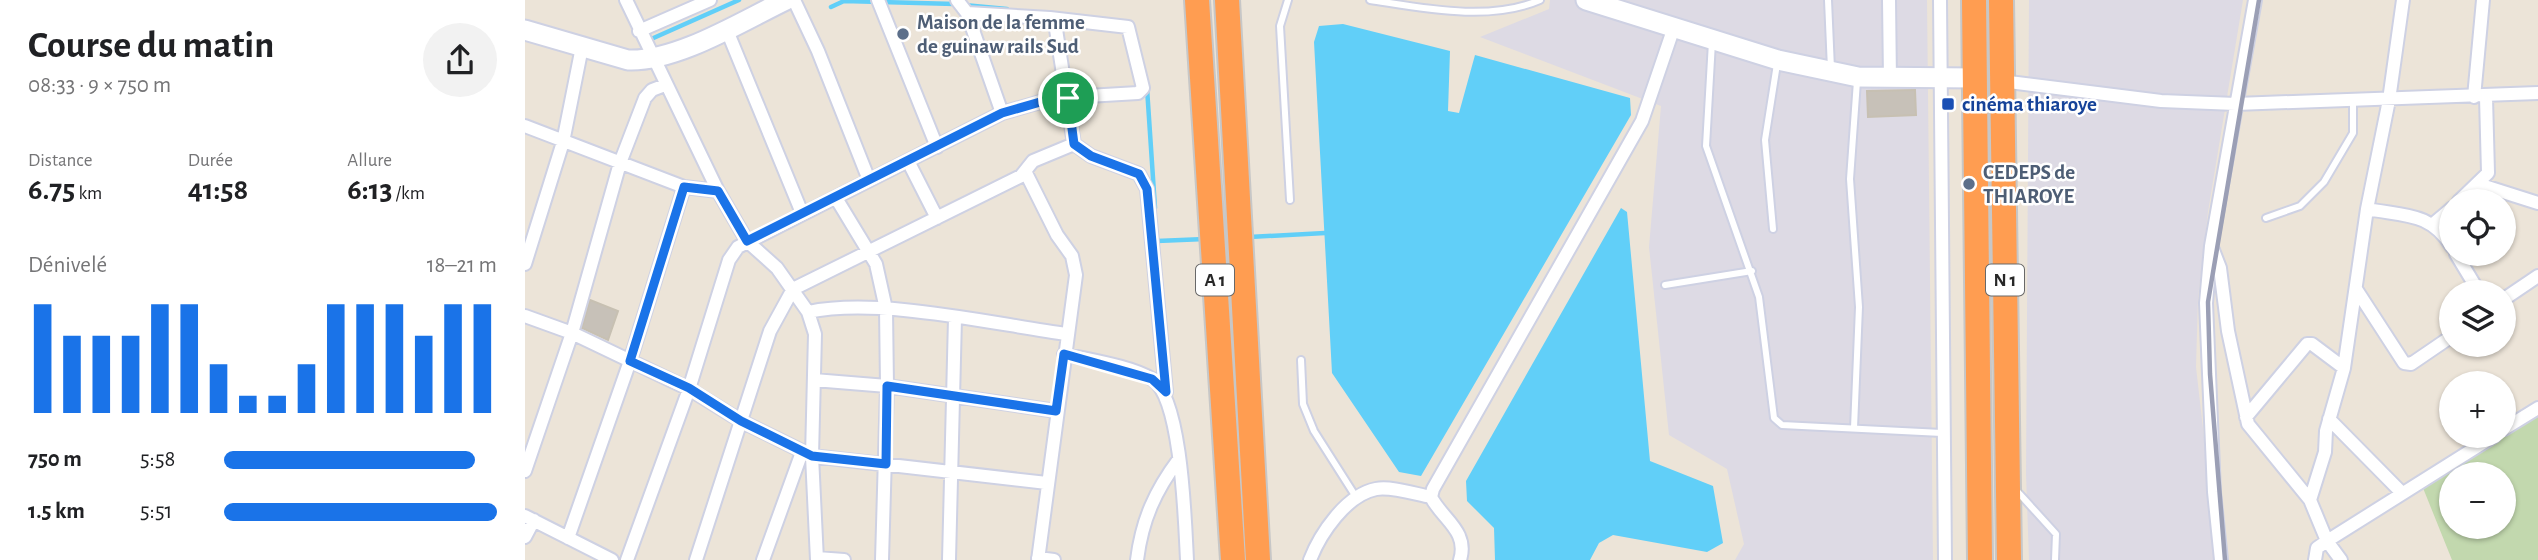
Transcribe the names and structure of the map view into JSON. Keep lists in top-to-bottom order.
{
  "streets": {
    "highway": ["A 1", "N 1"]
  },
  "places": {
    "other": ["Maison de la femme de guinaw rails Sud", "CEDEPS de THIAROYE"],
    "transit": ["cinéma thiaroye"]
  },
  "page": {
    "heading": ["Course du matin", "08:33 · 9 × 750 m"],
    "stats": [
      ["Distance", "6.75 km"],
      ["Durée", "41:58"],
      ["Allure", "6:13 /km"]
    ],
    "map_buttons": ["+", "−"],
    "chart": ["Dénivelé", "18–21 m"],
    "list": [
      {
        "name": "750 m",
        "note": "5:58"
      },
      {
        "name": "1.5 km",
        "note": "5:51"
      }
    ]
  }
}
